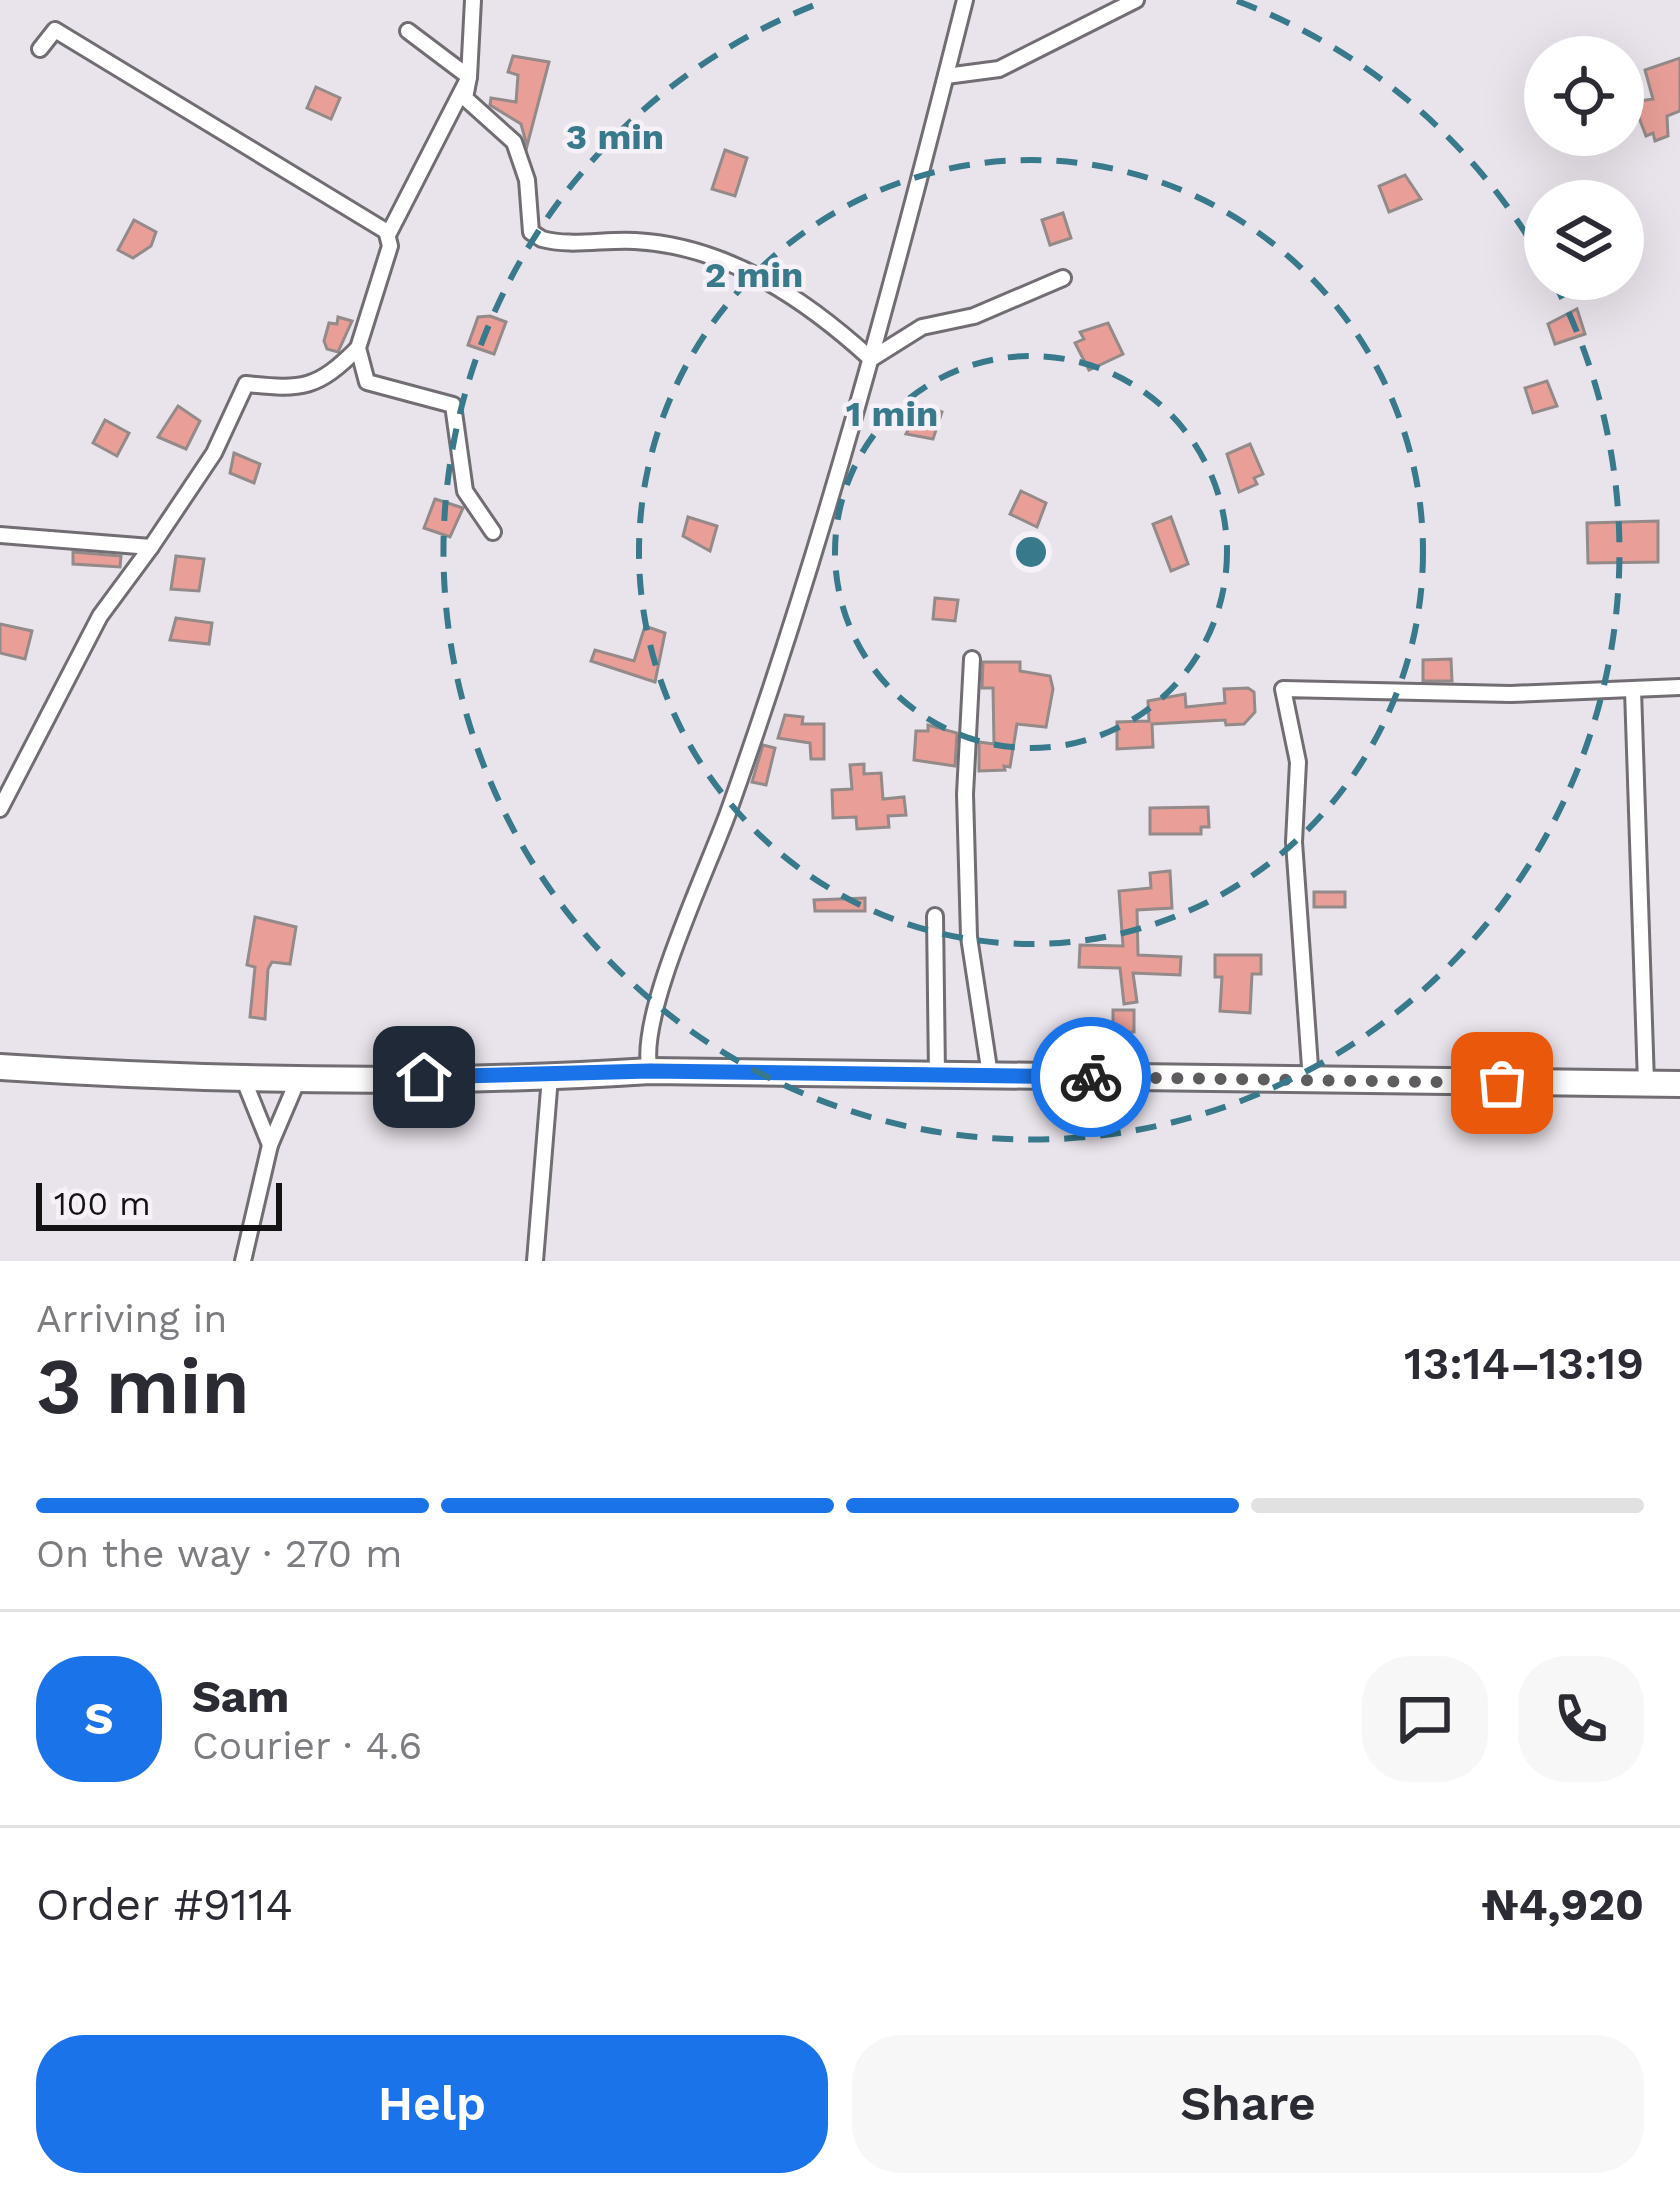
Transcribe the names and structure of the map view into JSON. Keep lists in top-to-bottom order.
{
  "scale_bar": "100 m",
  "page": {
    "scale": "100 m",
    "heading": ["3 min", "Arriving in", "13:14–13:19"],
    "panel": [
      "Sam",
      "Courier · 4.6",
      "Order #9114",
      "₦4,920"
    ],
    "bar": "On the way · 270 m",
    "round": "S",
    "buttons": ["Help", "Share"]
  },
  "rings": ["3 min", "2 min", "1 min"]
}
